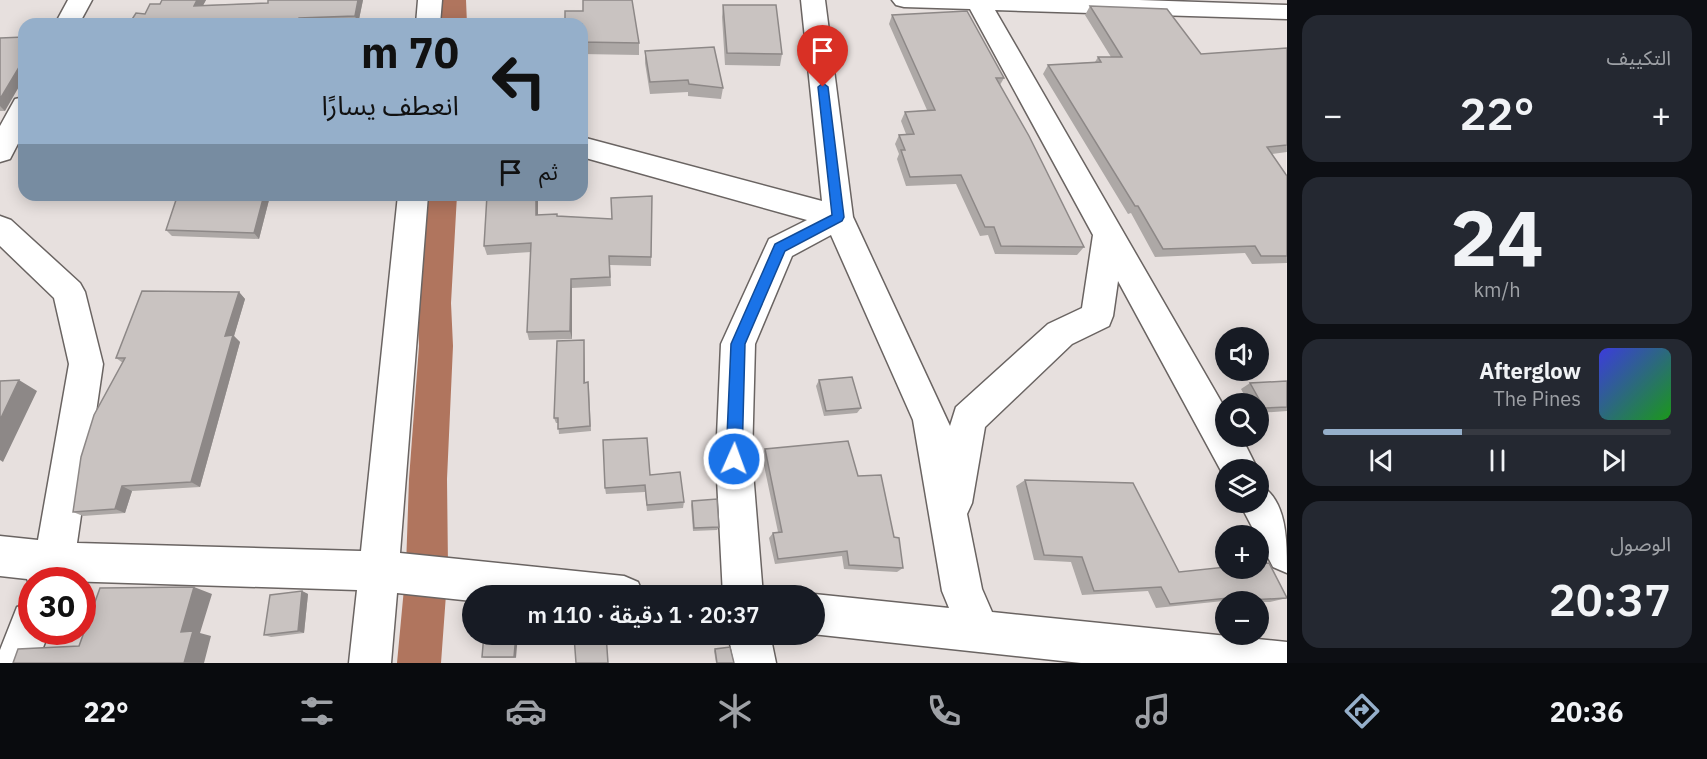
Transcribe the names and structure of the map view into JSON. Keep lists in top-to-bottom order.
{
  "page": {
    "tile": [
      "التكييف",
      ["24", "km/h"],
      ["الوصول", "20:37"]
    ],
    "turn": ["70 m", "انعطف يسارًا"],
    "heat": ["−", "22°", "+"],
    "then": "ثم",
    "map_buttons": ["+", "−"],
    "song": ["Afterglow", "The Pines"],
    "limit": "30",
    "trip": "20:37 · 1 دقيقة · 110 m",
    "tabs": ["20:36", "22°"]
  }
}
